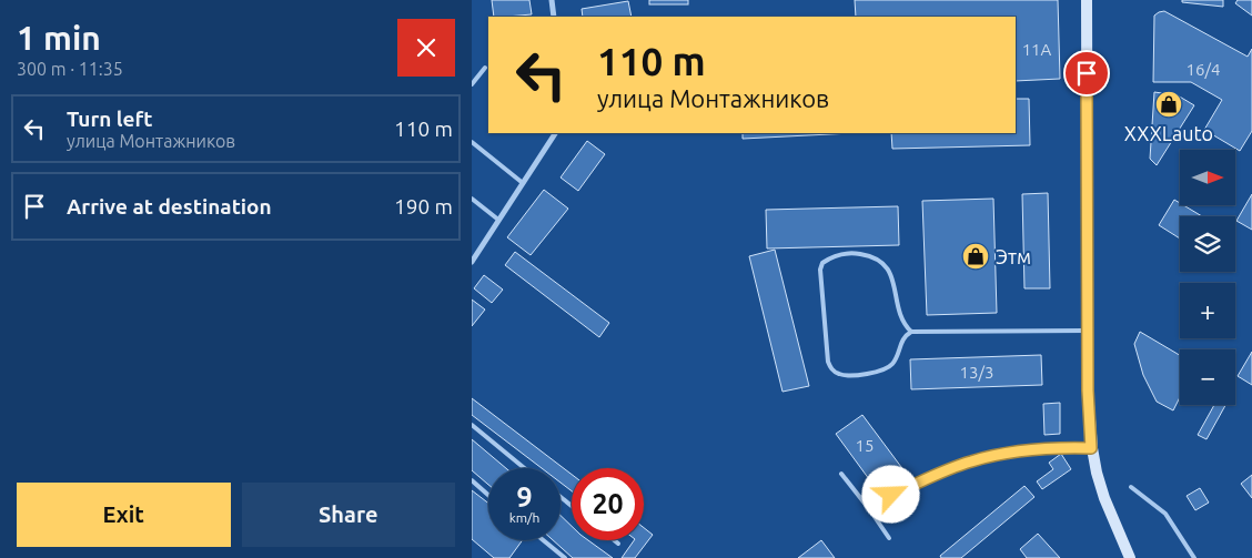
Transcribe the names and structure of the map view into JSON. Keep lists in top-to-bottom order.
{
  "places": {
    "shop": ["XXXLauto", "Этм"]
  },
  "house_numbers": [
    "11А",
    "16/4",
    "13/3",
    "15"
  ],
  "north": "right",
  "page": {
    "heading": ["1 min", "300 m · 11:35"],
    "turn": ["110 m", "улица Монтажников"],
    "list": [
      {
        "name": "Turn left",
        "note": "улица Монтажников",
        "value": "110 m"
      },
      {
        "name": "Arrive at destination",
        "value": "190 m"
      }
    ],
    "map_buttons": ["+", "−"],
    "speed": "9 km/h",
    "limit": "20",
    "buttons": ["Exit", "Share"]
  }
}
